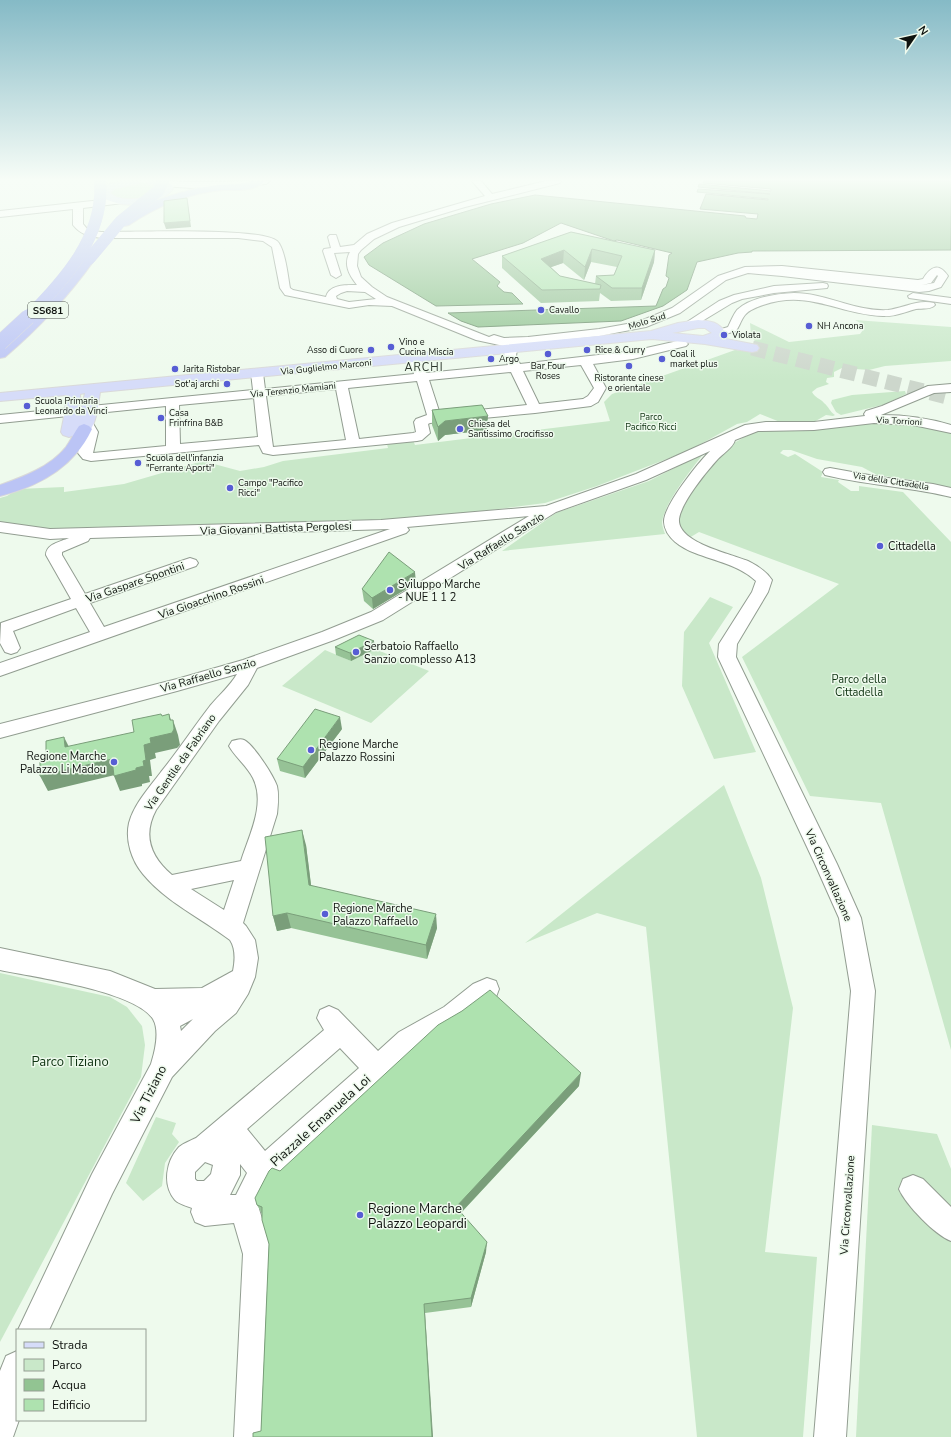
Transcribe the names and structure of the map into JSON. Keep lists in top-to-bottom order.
{
  "streets": {
    "highway": ["SS681"],
    "main road": ["Via Guglielmo Marconi"],
    "street": [
      "Molo Sud",
      "Via Terenzio Mamiani",
      "Via Torrioni",
      "Via della Cittadella",
      "Via Giovanni Battista Pergolesi",
      "Via Raffaello Sanzio",
      "Via Gaspare Spontini",
      "Via Gioacchino Rossini",
      "Via Gentile da Fabriano",
      "Via Circonvallazione",
      "Via Tiziano",
      "Piazzale Emanuela Loi"
    ]
  },
  "crossings": [
    ["Molo Sud", "Via Guglielmo Marconi"],
    ["Via Guglielmo Marconi", "Via Terenzio Mamiani"],
    ["Via Torrioni", "Via Raffaello Sanzio"],
    ["Via Giovanni Battista Pergolesi", "Via Raffaello Sanzio"],
    ["Via Giovanni Battista Pergolesi", "Via Gaspare Spontini"],
    ["Via Giovanni Battista Pergolesi", "Via Gioacchino Rossini"],
    ["Via Raffaello Sanzio", "Via Gentile da Fabriano"],
    ["Via Raffaello Sanzio", "Via Circonvallazione"],
    ["Via Gaspare Spontini", "Via Gioacchino Rossini"],
    ["Via Gentile da Fabriano", "Via Tiziano"]
  ],
  "districts": ["ARCHI"],
  "parks": ["Parco Pacifico Ricci", "Parco della Cittadella", "Parco Tiziano"],
  "places": [
    "Cavallo",
    "NH Ancona",
    "Violata",
    "Vino e Cucina Miscia",
    "Asso di Cuore",
    "Rice & Curry",
    "Bar Four Roses",
    "Argo",
    "Coal il market plus",
    "Ristorante cinese e orientale",
    "Jarita Ristobar",
    "Sot'aj archi",
    "Scuola Primaria Leonardo da Vinci",
    "Casa Frinfrina B&B",
    "Chiesa del Santissimo Crocifisso",
    "Scuola dell'infanzia \"Ferrante Aporti\"",
    "Campo \"Pacifico Ricci\"",
    "Cittadella",
    "Sviluppo Marche - NUE 1 1 2",
    "Serbatoio Raffaello Sanzio complesso A13",
    "Regione Marche Palazzo Rossini",
    "Regione Marche Palazzo Li Madou",
    "Regione Marche Palazzo Raffaello",
    "Regione Marche Palazzo Leopardi"
  ],
  "legend": [
    "Strada",
    "Parco",
    "Acqua",
    "Edificio"
  ],
  "north": "top right"
}
